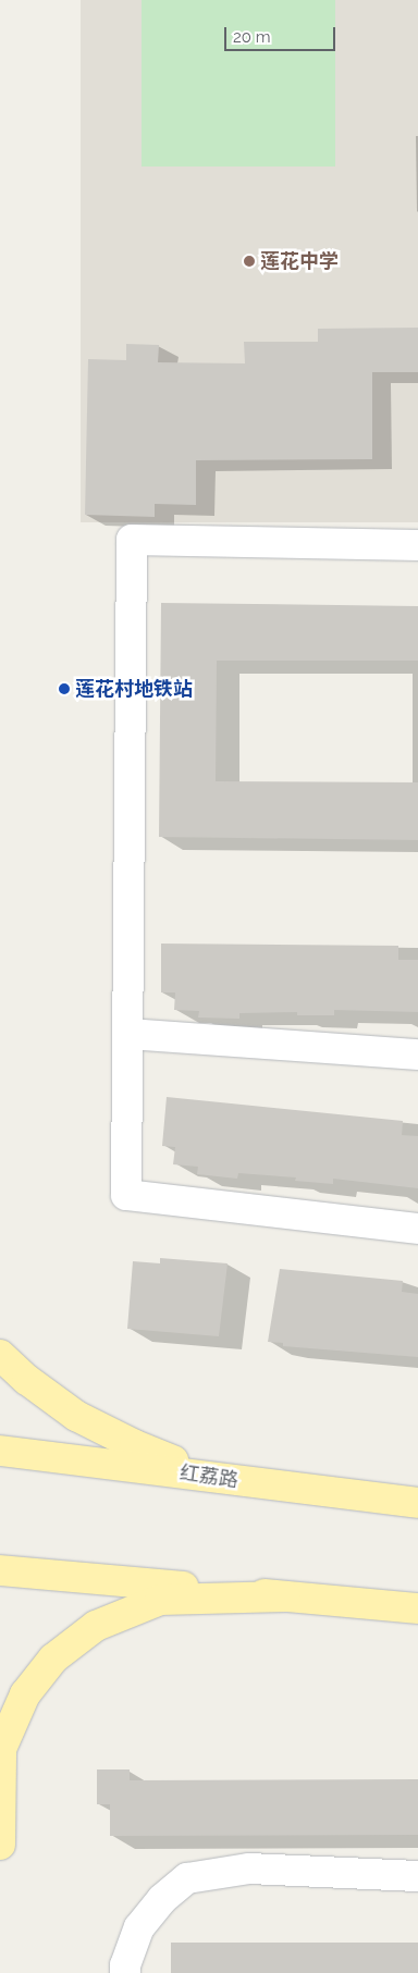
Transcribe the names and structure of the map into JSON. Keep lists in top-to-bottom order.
{
  "streets": {
    "main road": ["红荔路"]
  },
  "places": ["莲花中学", "莲花村地铁站"],
  "scale_bar": "20 m"
}
